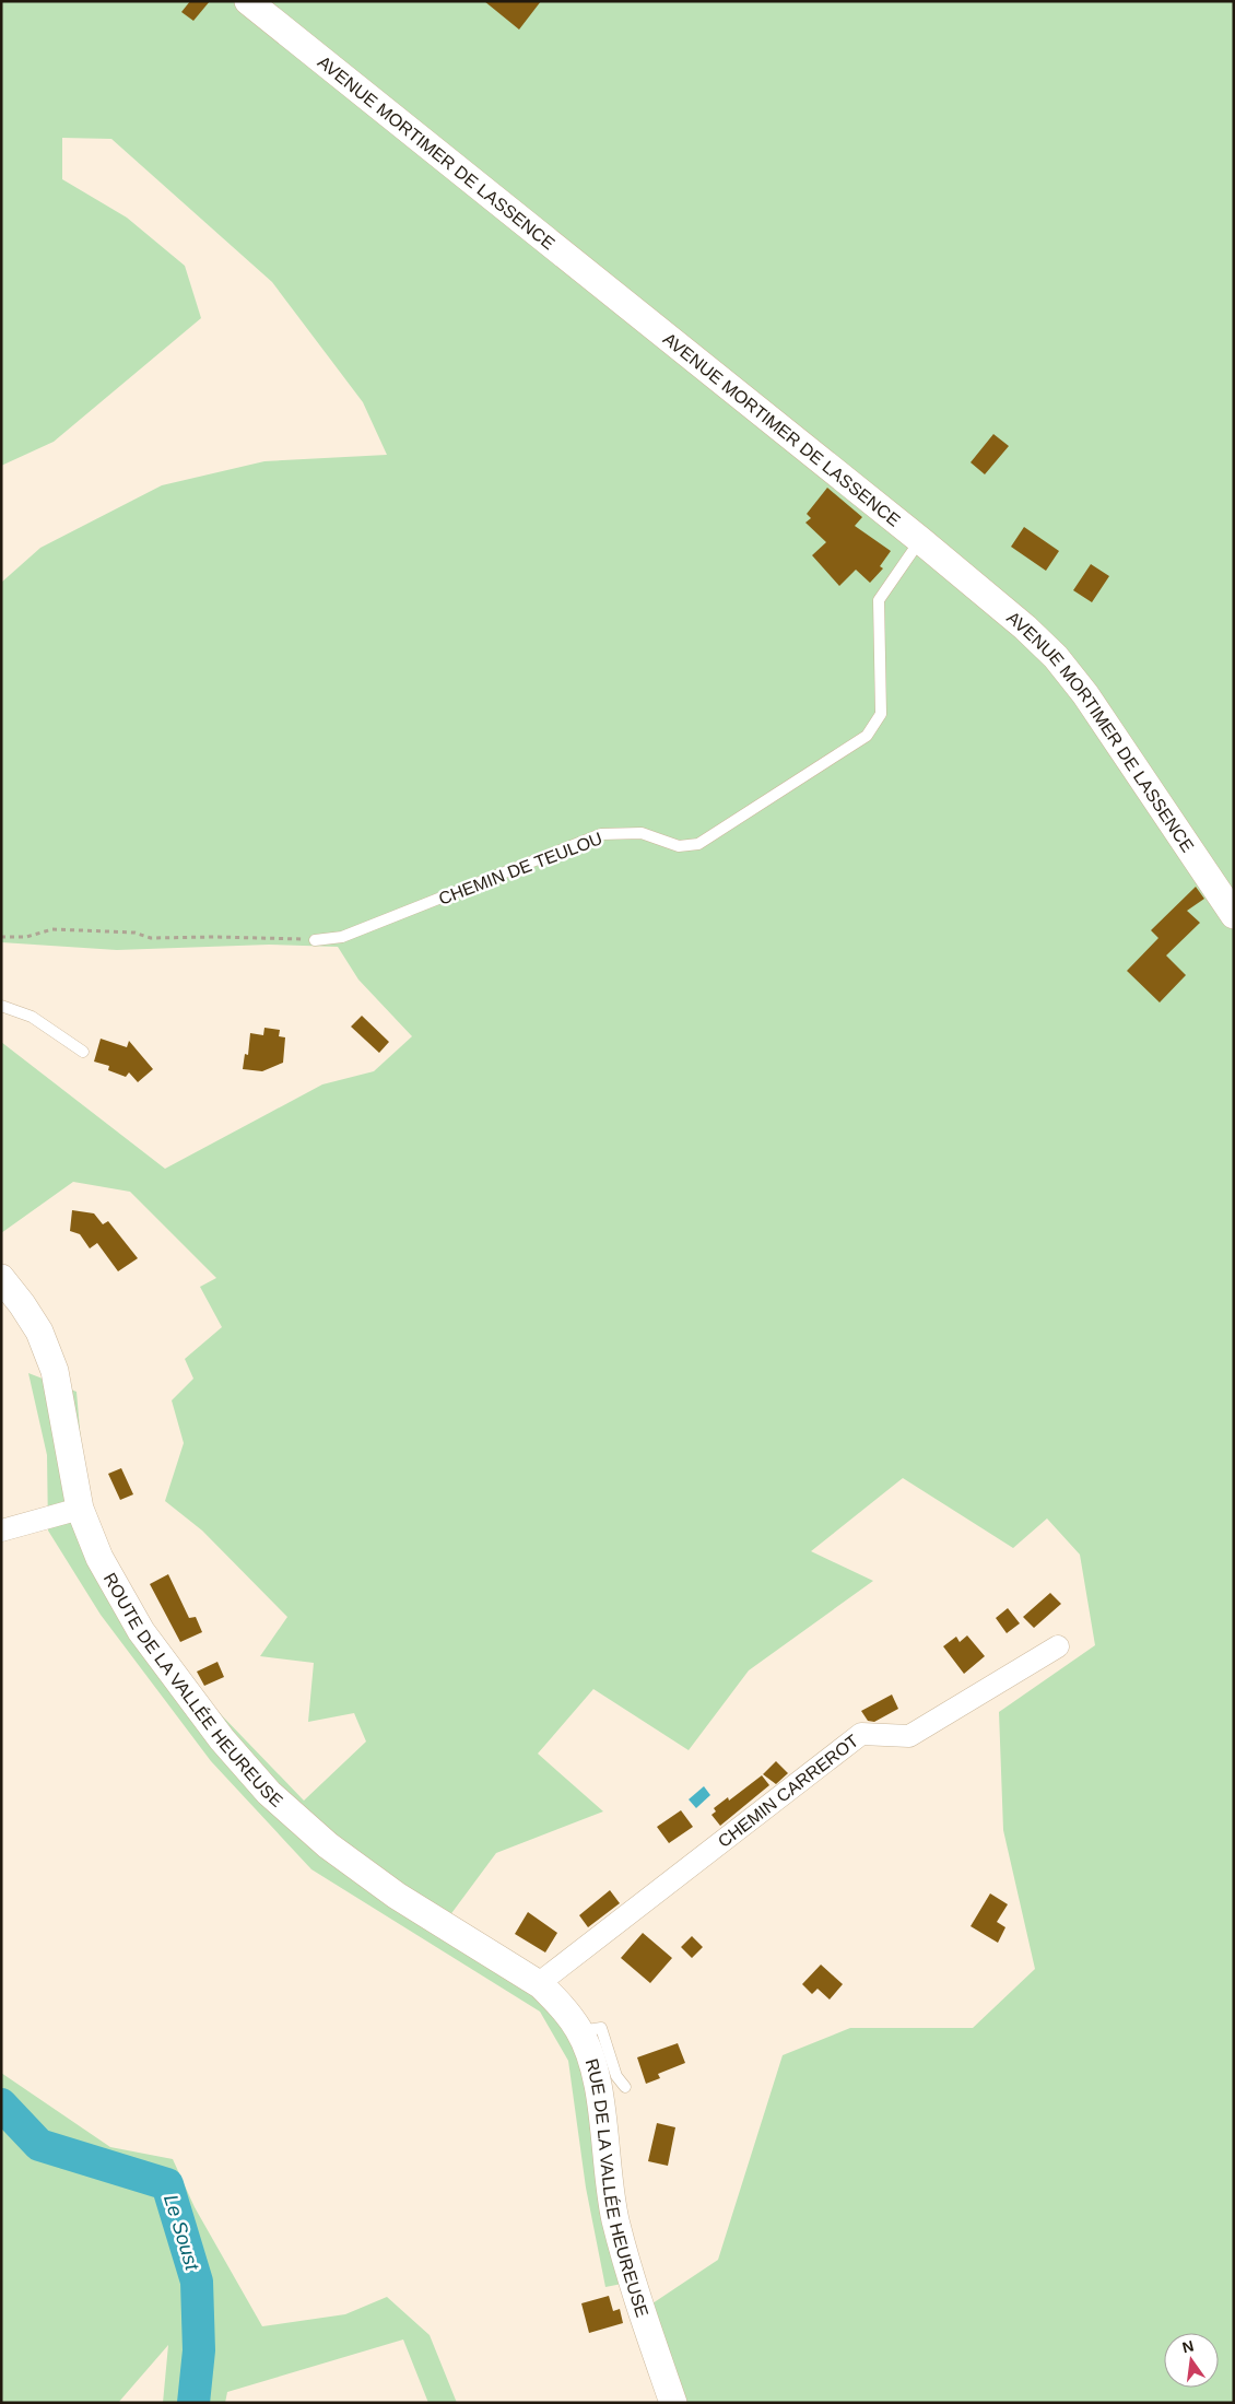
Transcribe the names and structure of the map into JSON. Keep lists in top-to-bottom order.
{
  "streets": {
    "street": [
      "AVENUE MORTIMER DE LASSENCE",
      "ROUTE DE LA VALLÉE HEUREUSE",
      "CHEMIN CARREROT",
      "RUE DE LA VALLÉE HEUREUSE"
    ],
    "lane": ["CHEMIN DE TEULOU"]
  },
  "crossings": [
    ["AVENUE MORTIMER DE LASSENCE", "CHEMIN DE TEULOU"],
    ["ROUTE DE LA VALLÉE HEUREUSE", "CHEMIN CARREROT"],
    ["ROUTE DE LA VALLÉE HEUREUSE", "RUE DE LA VALLÉE HEUREUSE"],
    ["CHEMIN CARREROT", "RUE DE LA VALLÉE HEUREUSE"]
  ],
  "water": ["Le Soust"],
  "north": "top"
}
